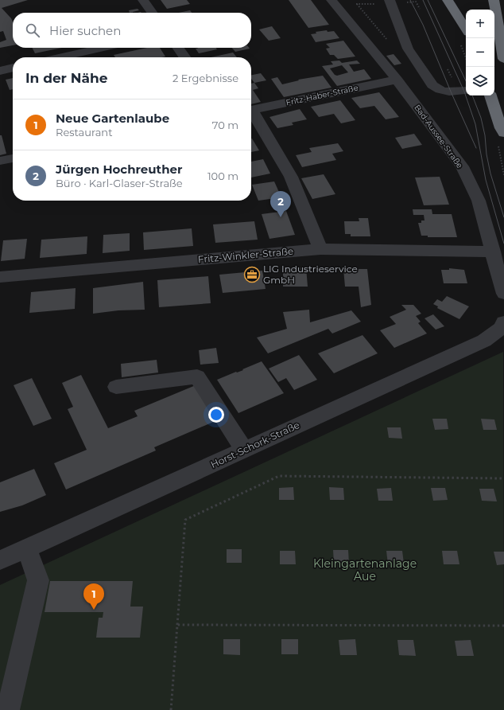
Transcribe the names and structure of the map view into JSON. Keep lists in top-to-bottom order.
{
  "streets": {
    "street": [
      "Fritz-Haber-Straße",
      "Bad-Aussee-Straße",
      "Fritz-Winkler-Straße",
      "Horst-Schork-Straße"
    ]
  },
  "crossings": [
    ["Fritz-Haber-Straße", "Bad-Aussee-Straße"],
    ["Bad-Aussee-Straße", "Fritz-Winkler-Straße"]
  ],
  "parks": ["Kleingartenanlage Aue"],
  "places": {
    "office": ["LIG Industrieservice GmbH"]
  },
  "page": {
    "map_buttons": ["+", "−"],
    "search": "Hier suchen",
    "heading": ["In der Nähe", "2 Ergebnisse"],
    "list": [
      {
        "mark": "1",
        "name": "Neue Gartenlaube",
        "note": "Restaurant",
        "value": "70 m"
      },
      {
        "mark": "2",
        "name": "Jürgen Hochreuther",
        "note": "Büro · Karl-Glaser-Straße",
        "value": "100 m"
      }
    ],
    "pins": ["2", "1"]
  }
}
